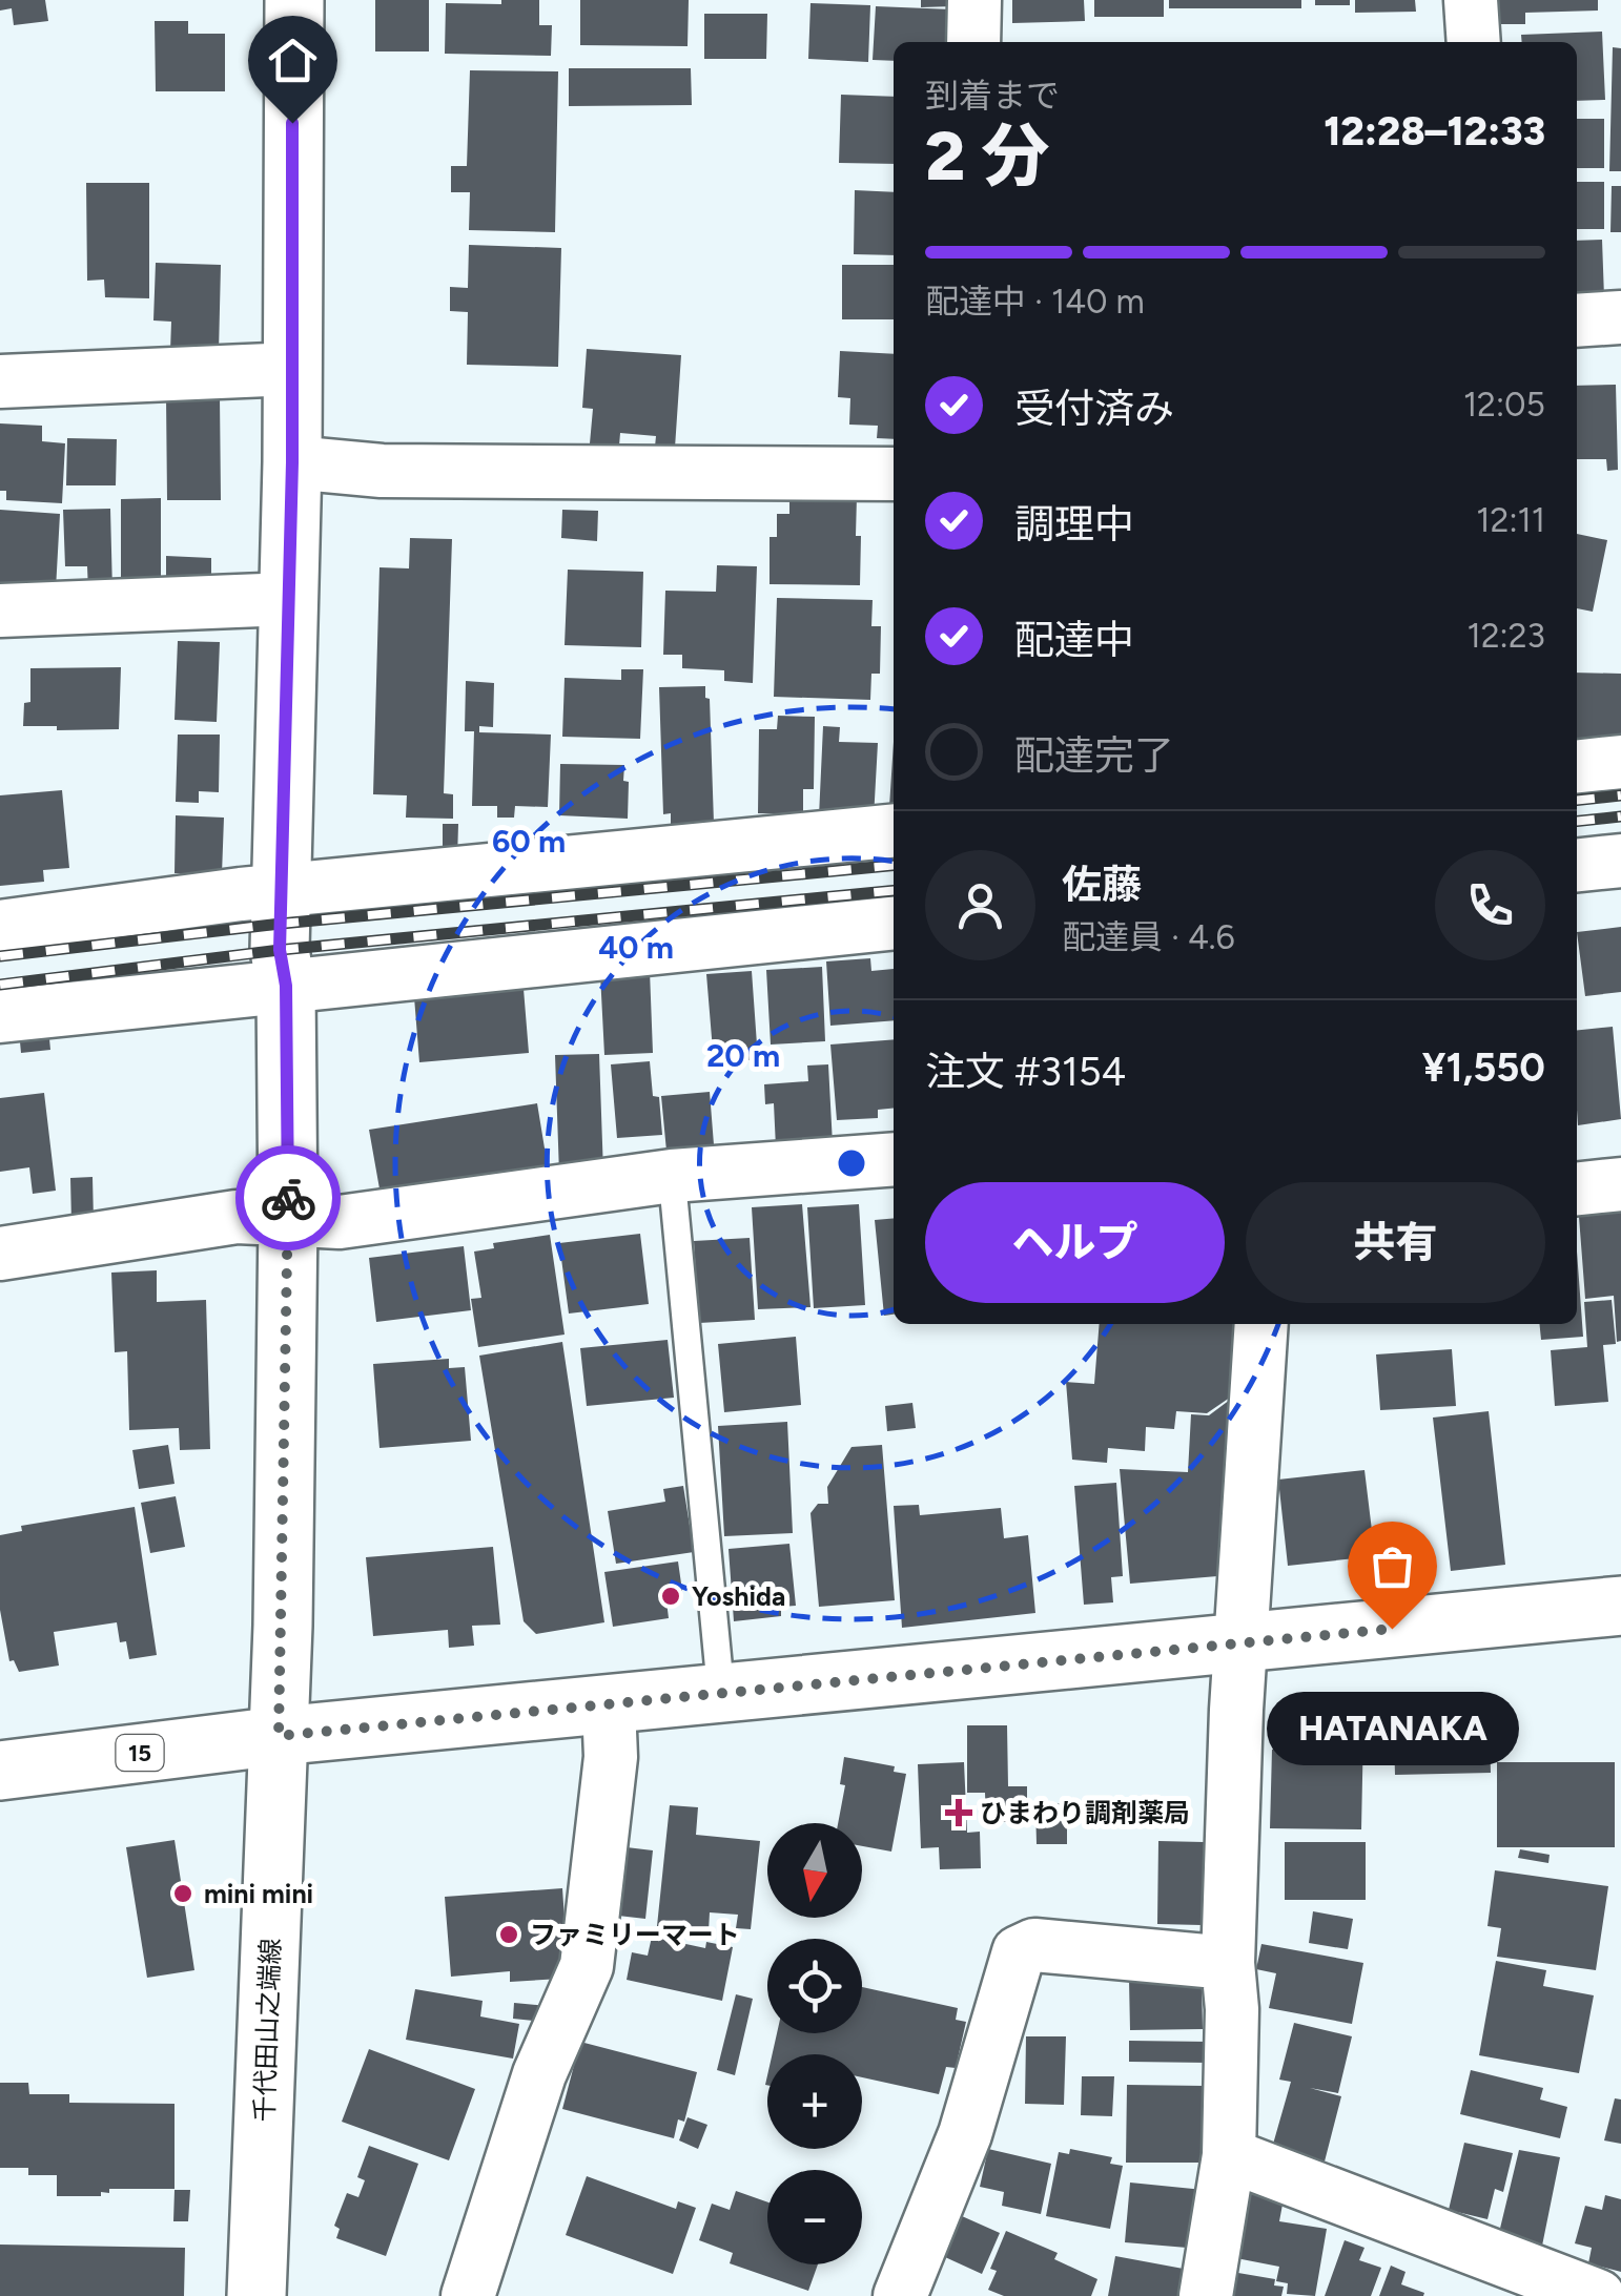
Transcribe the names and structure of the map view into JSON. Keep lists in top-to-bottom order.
{
  "streets": {
    "street": ["15", "千代田山之端線"]
  },
  "crossings": [
    ["15", "千代田山之端線"]
  ],
  "places": {
    "other": [
      "Yoshida",
      "HATANAKA",
      "mini mini",
      "ファミリーマート"
    ],
    "health": ["ひまわり調剤薬局"]
  },
  "north": "bottom",
  "page": {
    "heading": ["2 分", "到着まで", "12:28–12:33"],
    "panel": [
      "佐藤",
      "配達員 · 4.6",
      "注文 #3154",
      "¥1,550"
    ],
    "bar": "配達中 · 140 m",
    "list": [
      ["受付済み", "12:05"],
      ["調理中", "12:11"],
      ["配達中", "12:23"],
      "配達完了"
    ],
    "buttons": ["ヘルプ", "共有"],
    "bubble": "HATANAKA",
    "map_buttons": ["+", "−"]
  },
  "rings": ["60 m", "40 m", "20 m"]
}
